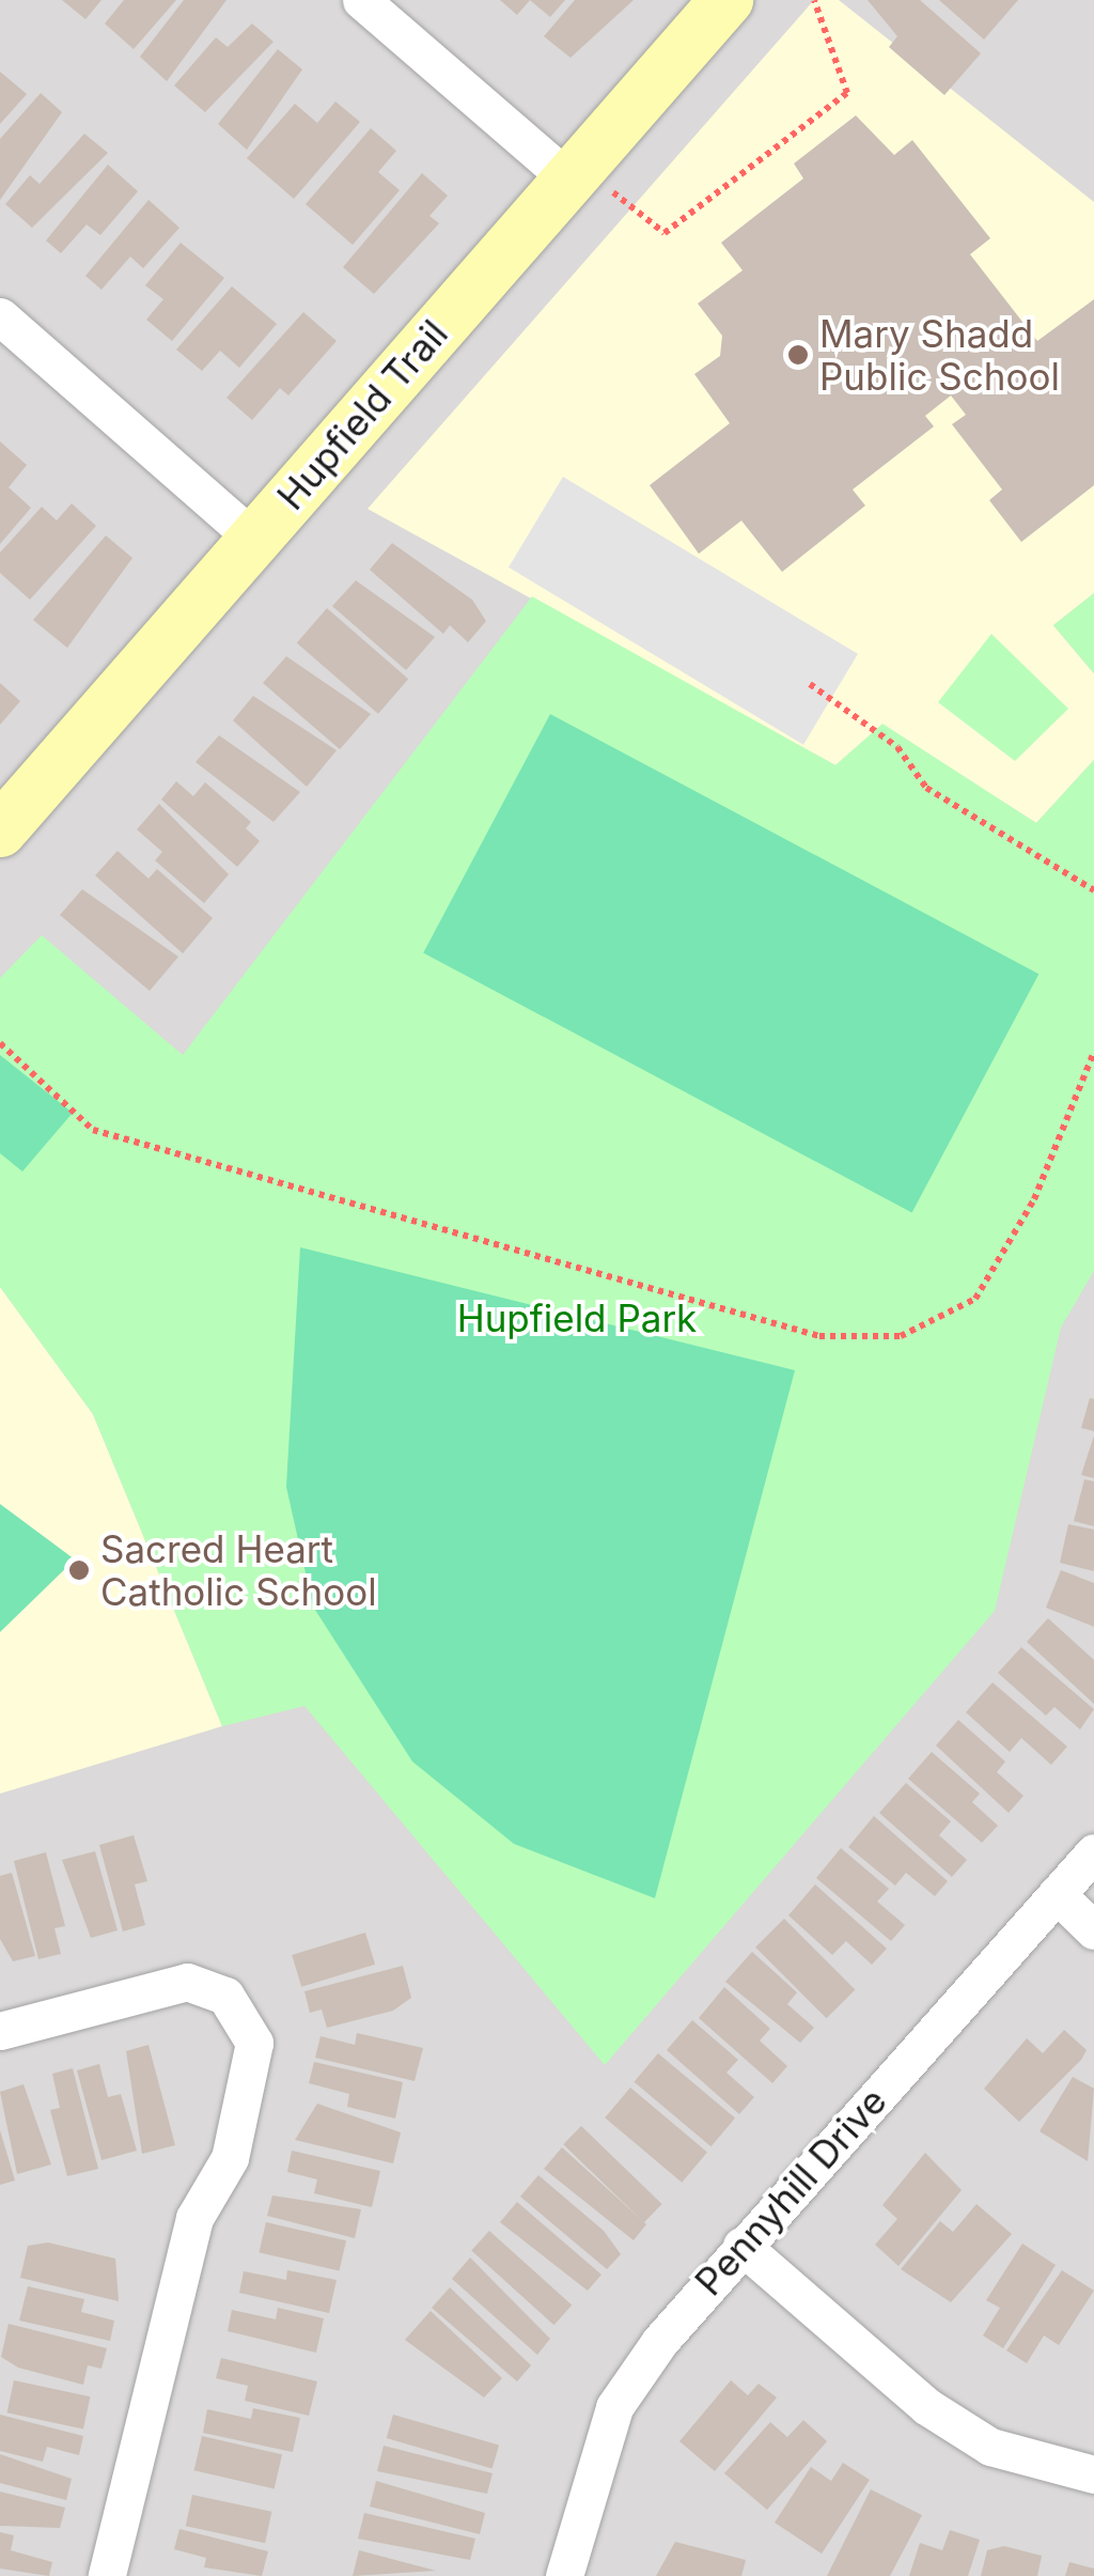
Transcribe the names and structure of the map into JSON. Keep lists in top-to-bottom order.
{
  "streets": {
    "street": ["Hupfield Trail", "Pennyhill Drive"]
  },
  "parks": ["Hupfield Park"],
  "places": ["Mary Shadd Public School", "Sacred Heart Catholic School"]
}
